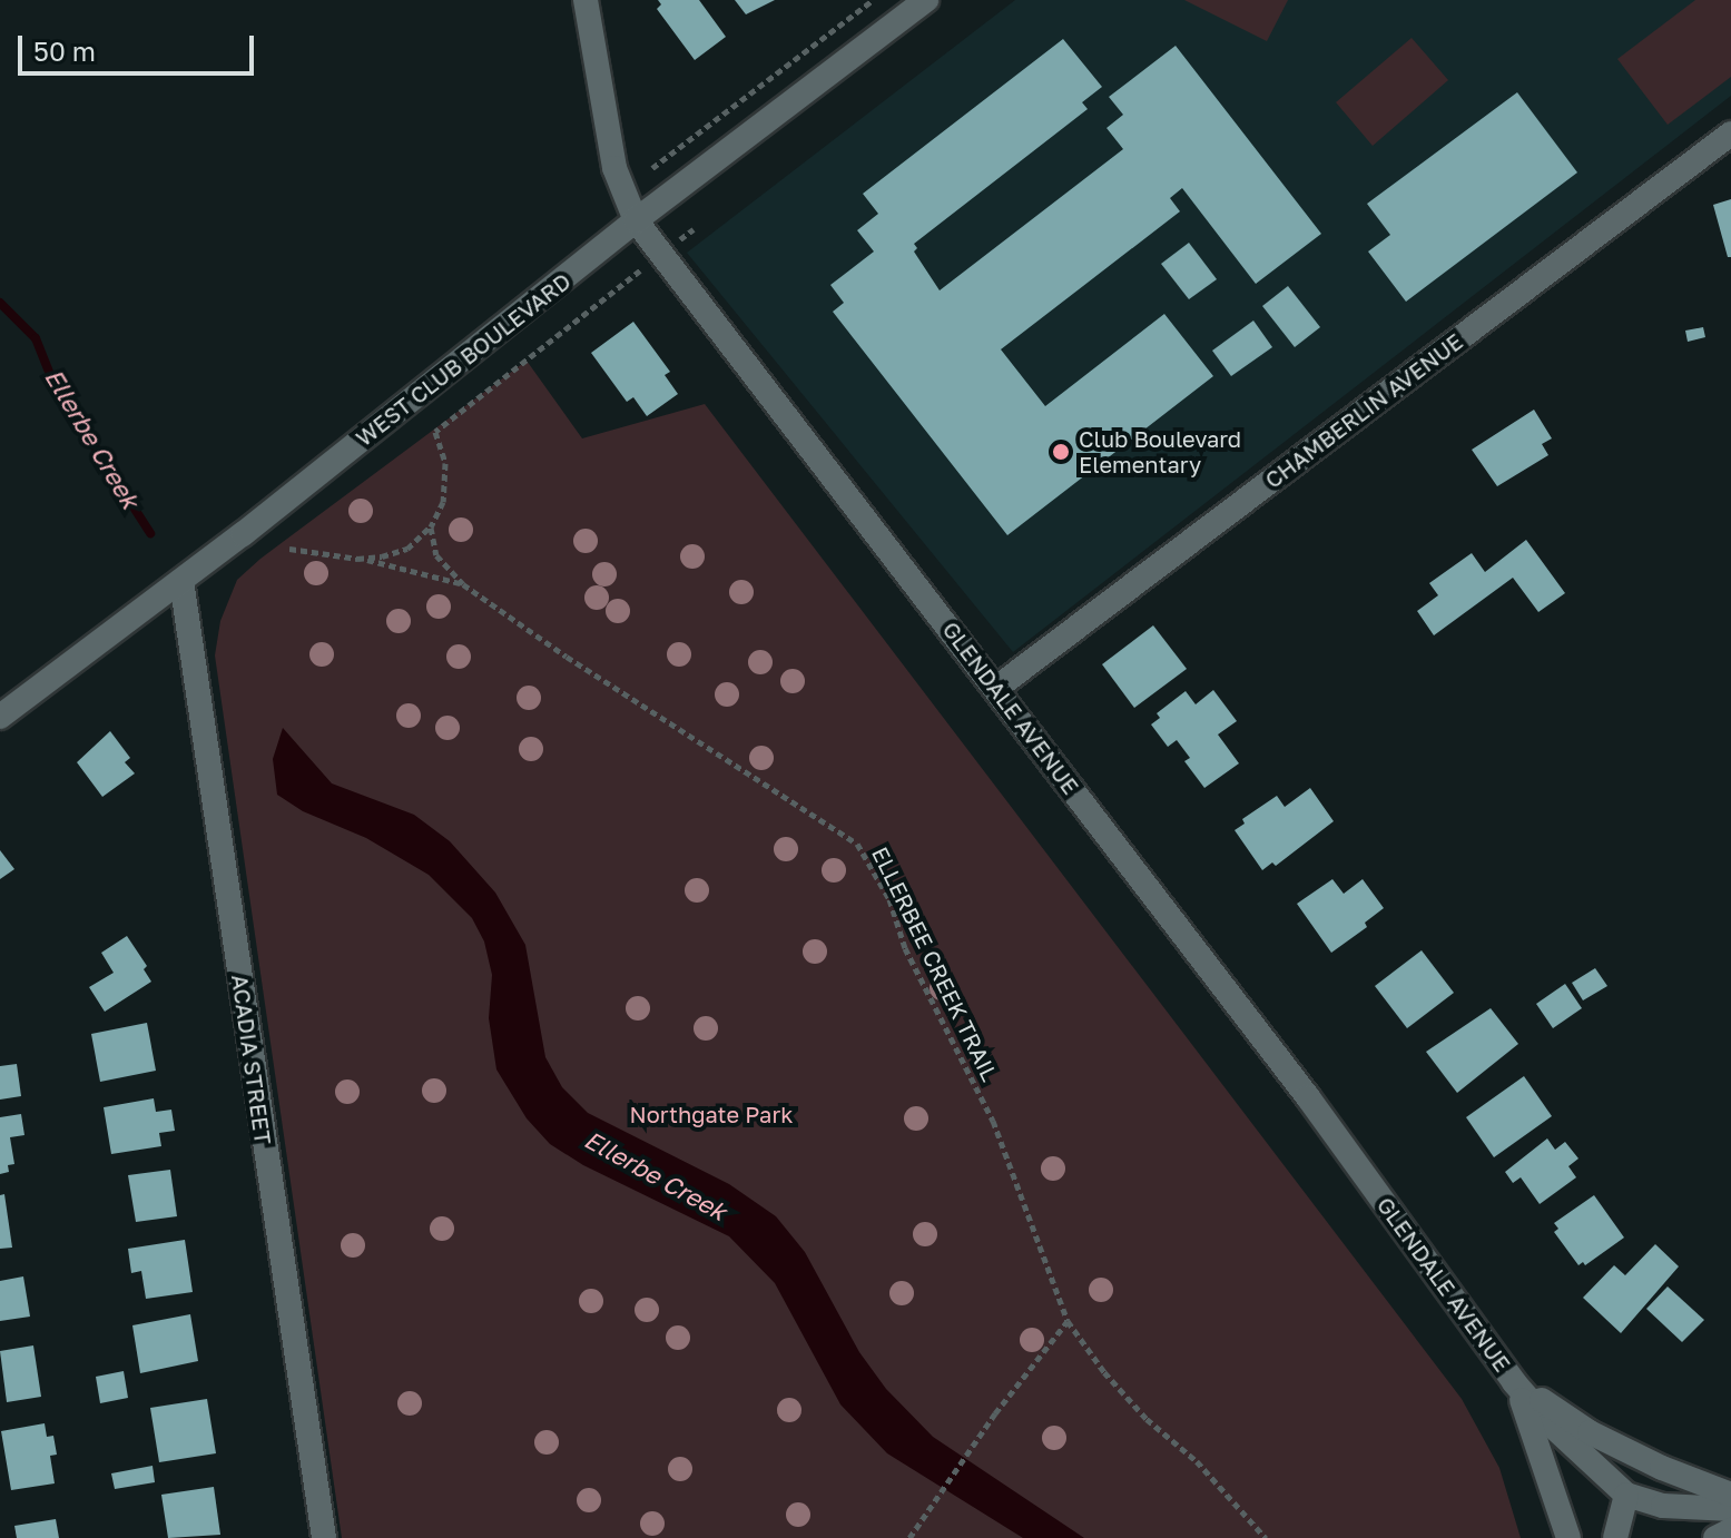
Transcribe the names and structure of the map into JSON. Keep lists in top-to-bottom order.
{
  "streets": {
    "street": [
      "WEST CLUB BOULEVARD",
      "CHAMBERLIN AVENUE",
      "GLENDALE AVENUE",
      "ACADIA STREET"
    ],
    "path": ["ELLERBEE CREEK TRAIL"]
  },
  "crossings": [
    ["WEST CLUB BOULEVARD", "GLENDALE AVENUE"],
    ["WEST CLUB BOULEVARD", "ACADIA STREET"],
    ["CHAMBERLIN AVENUE", "GLENDALE AVENUE"]
  ],
  "water": ["Ellerbe Creek"],
  "parks": ["Northgate Park"],
  "places": ["Club Boulevard Elementary"],
  "scale_bar": "50 m"
}
